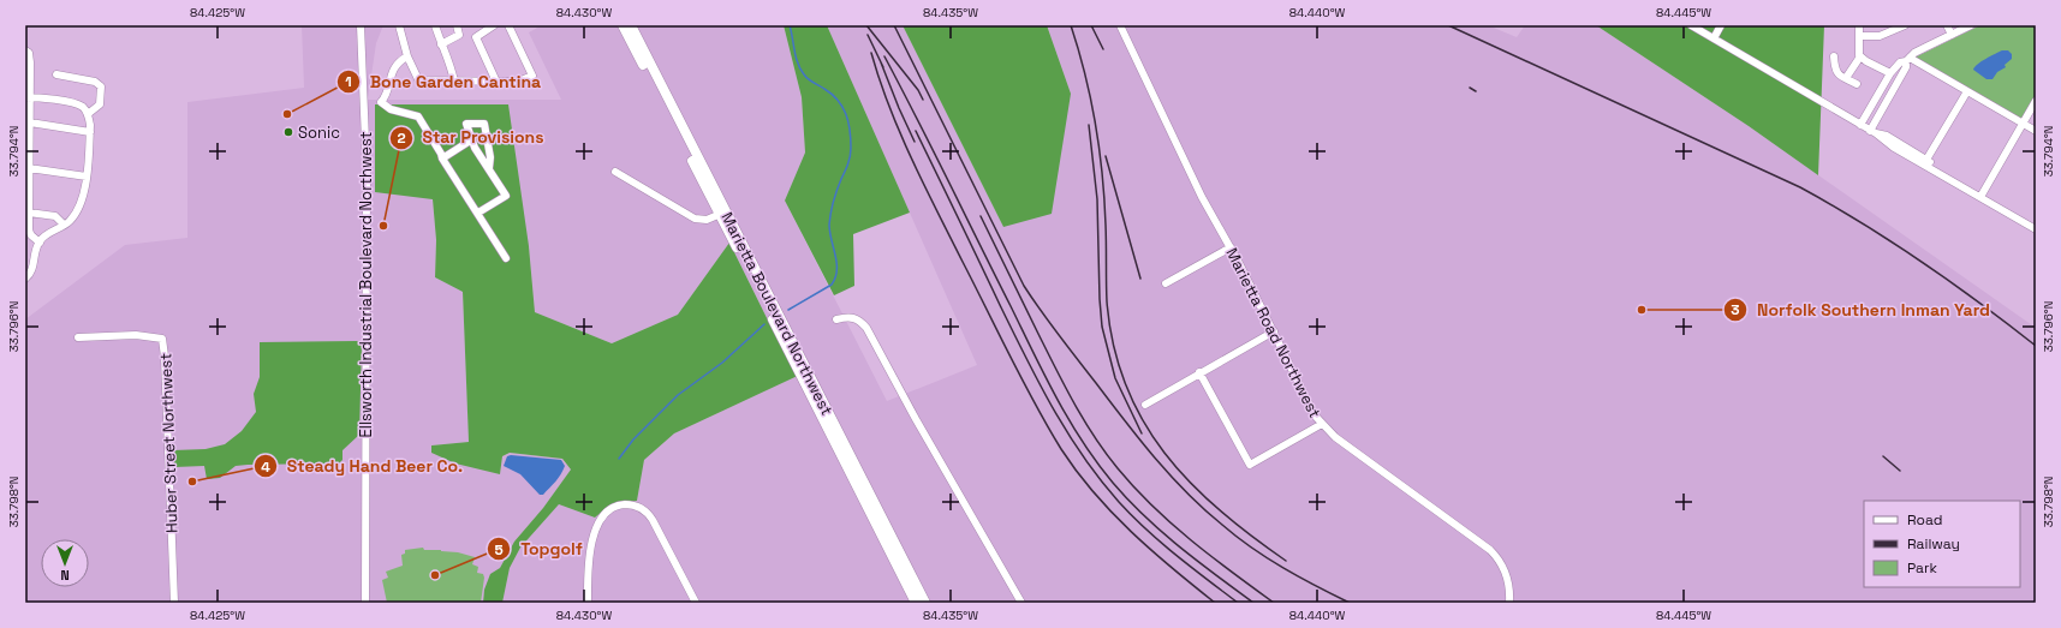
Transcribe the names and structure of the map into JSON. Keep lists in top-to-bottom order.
{
  "streets": {
    "main road": ["Marietta Boulevard Northwest"],
    "street": ["Ellsworth Industrial Boulevard Northwest", "Marietta Road Northwest", "Huber Street Northwest"]
  },
  "places": [
    "Bone Garden Cantina",
    "Sonic",
    "Star Provisions",
    "Norfolk Southern Inman Yard",
    "Steady Hand Beer Co.",
    "Topgolf"
  ],
  "legend": ["Road", "Railway", "Park"],
  "north": "bottom",
  "coordinates": [
    "84.425°W",
    "84.430°W",
    "84.435°W",
    "84.440°W",
    "84.445°W",
    "33.794°N",
    "33.796°N",
    "33.798°N"
  ]
}
